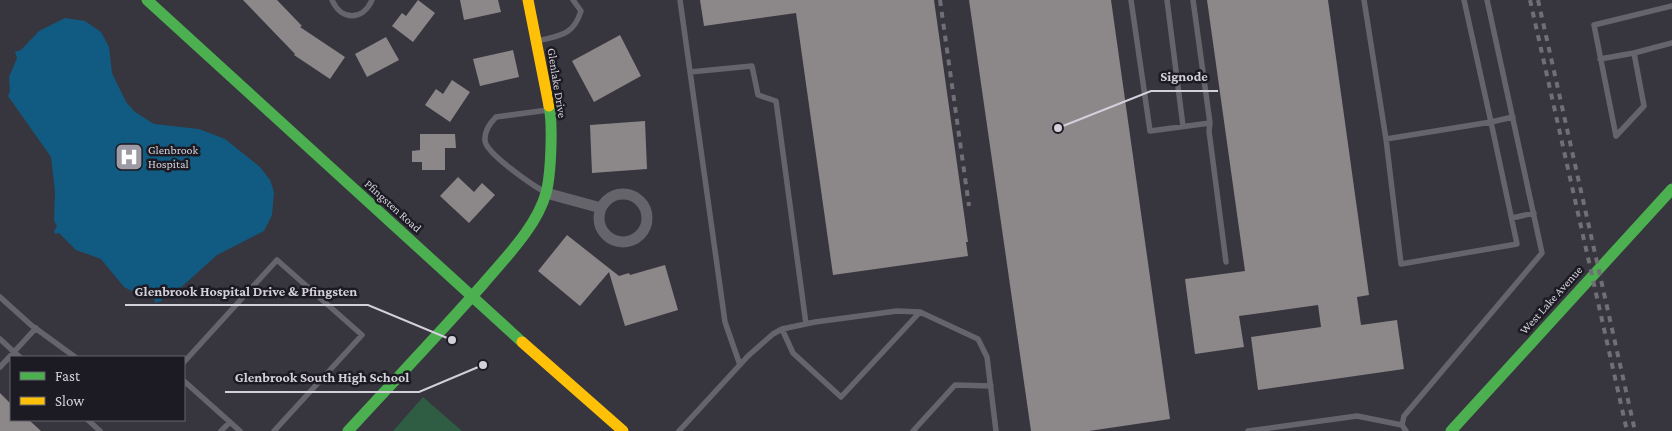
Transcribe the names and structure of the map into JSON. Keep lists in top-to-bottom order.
{
  "streets": {
    "street": ["Glenlake Drive", "Pfingsten Road", "West Lake Avenue"]
  },
  "crossings": [
    ["Glenlake Drive", "Pfingsten Road"]
  ],
  "places": {
    "other": ["Signode", "Glenbrook Hospital Drive & Pfingsten", "Glenbrook South High School"],
    "hospital": ["Glenbrook Hospital"]
  },
  "legend": ["Fast", "Slow"]
}
